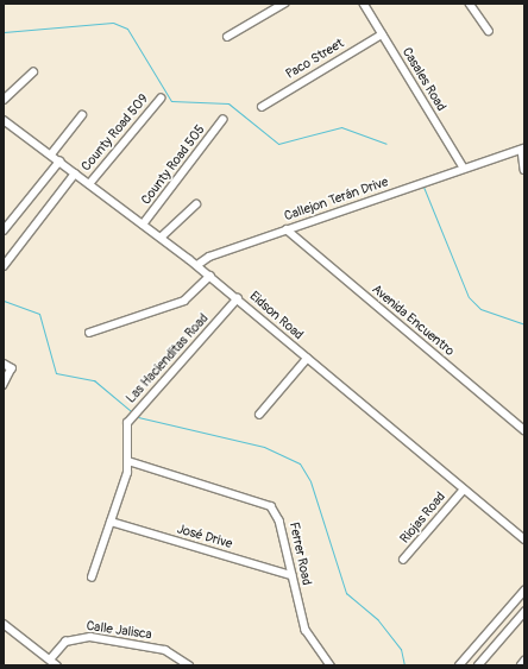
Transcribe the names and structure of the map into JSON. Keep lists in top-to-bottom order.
{
  "streets": {
    "street": [
      "Paco Street",
      "Casales Road",
      "County Road 509",
      "County Road 505",
      "Callejon Terán Drive",
      "Eidson Road",
      "Avenida Encuentro",
      "Las Hacienditas Road",
      "Riojas Road",
      "José Drive",
      "Ferrer Road",
      "Calle Jalisca"
    ]
  },
  "crossings": [
    ["Paco Street", "Casales Road"],
    ["Casales Road", "Callejon Terán Drive"],
    ["County Road 509", "Eidson Road"],
    ["County Road 505", "Eidson Road"],
    ["Callejon Terán Drive", "Eidson Road"],
    ["Callejon Terán Drive", "Avenida Encuentro"],
    ["Eidson Road", "Las Hacienditas Road"],
    ["Eidson Road", "Riojas Road"],
    ["Las Hacienditas Road", "José Drive"],
    ["Las Hacienditas Road", "Ferrer Road"],
    ["José Drive", "Ferrer Road"]
  ]
}
